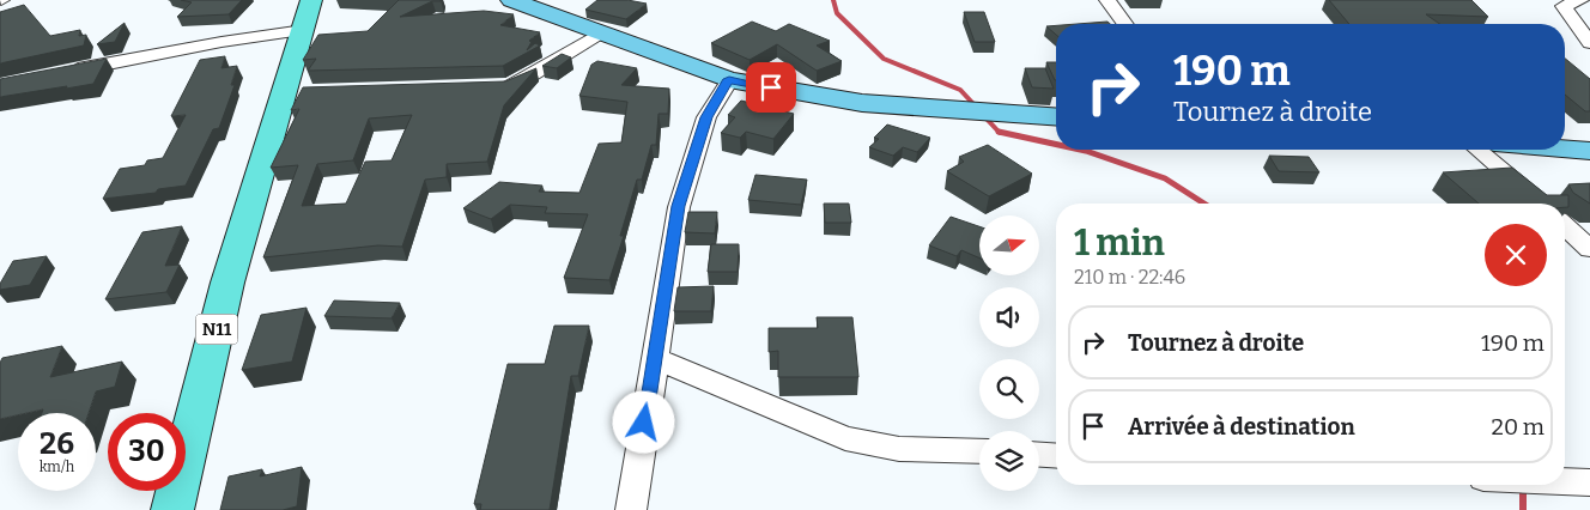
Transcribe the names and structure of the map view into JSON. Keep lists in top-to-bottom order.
{
  "streets": {
    "highway": ["N11"]
  },
  "north": "right",
  "page": {
    "turn": ["190 m", "Tournez à droite"],
    "heading": ["1 min", "210 m · 22:46"],
    "list": [
      {
        "name": "Tournez à droite",
        "value": "190 m"
      },
      {
        "name": "Arrivée à destination",
        "value": "20 m"
      }
    ],
    "speed": "26 km/h",
    "limit": "30"
  }
}
